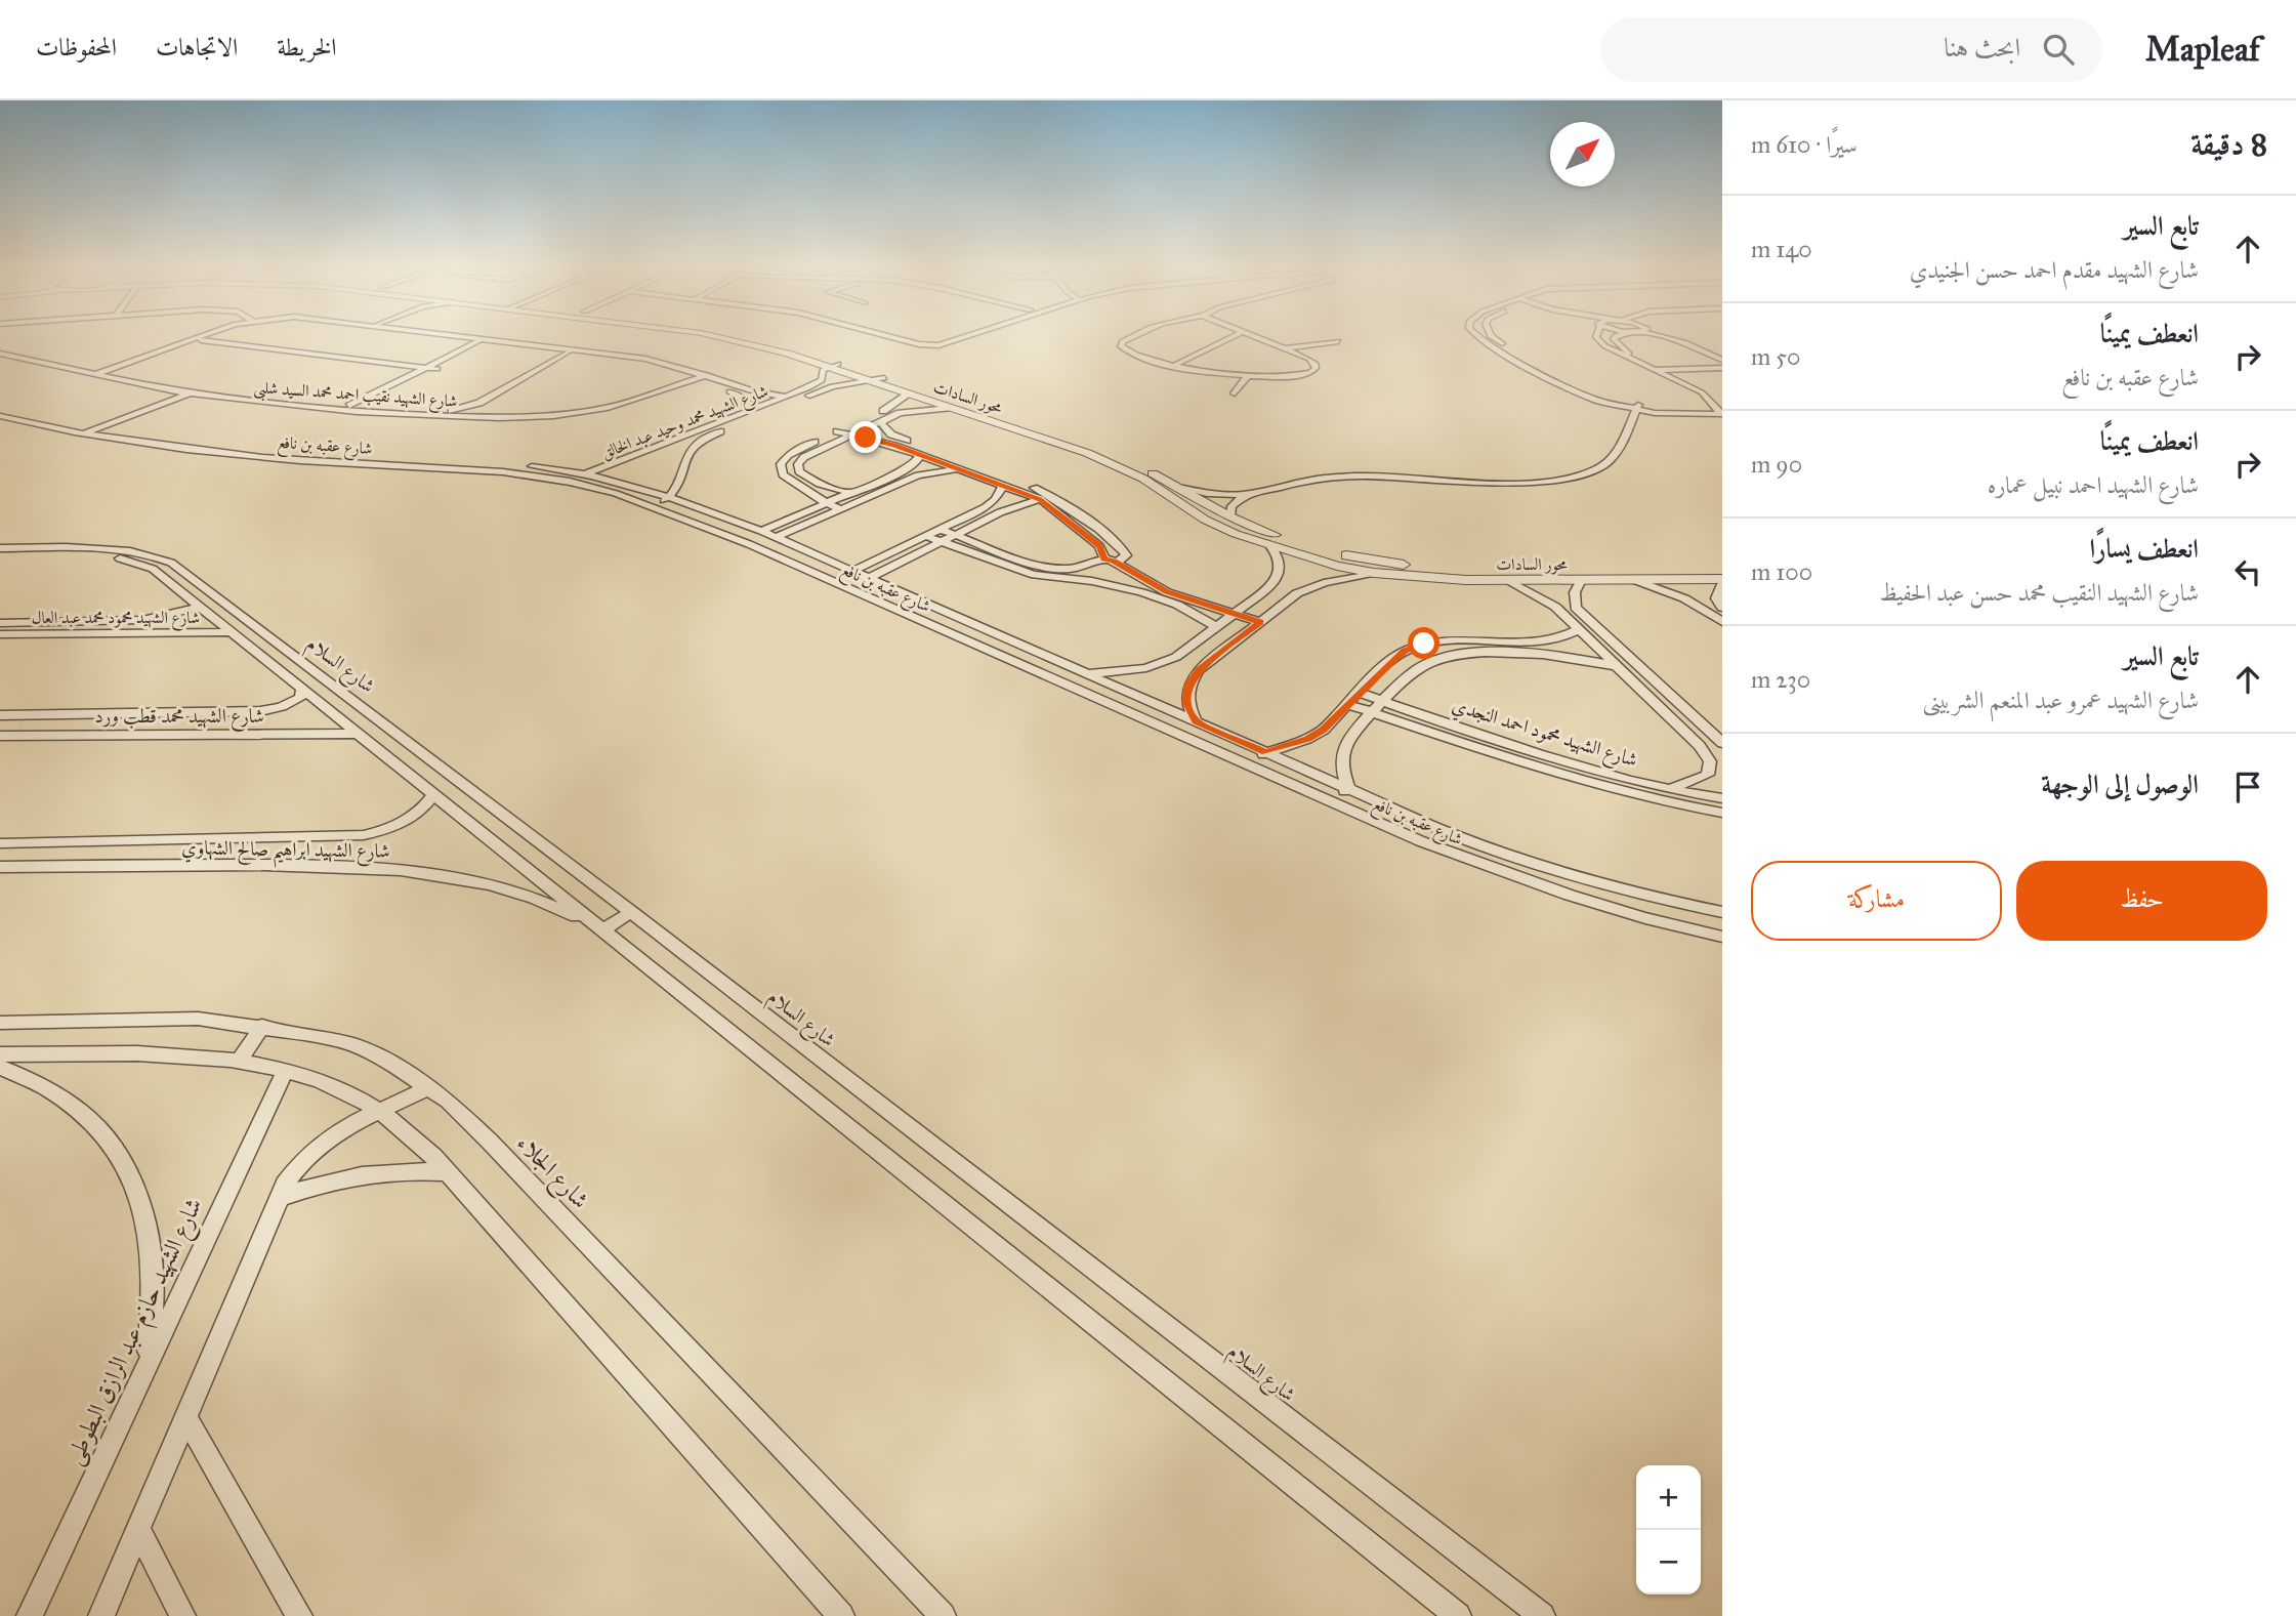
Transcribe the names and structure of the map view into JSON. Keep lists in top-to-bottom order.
{
  "streets": {
    "street": [
      "شارع الشهيد نقيب احمد محمد السيد شلبى",
      "محور السادات",
      "شارع الشهيد محمد وحيد عبد الخالق",
      "شارع عقبه بن نافع",
      "شارع الشهيد محمود محمد عبد العال",
      "شارع السلام",
      "شارع الشهيد محمد قطب ورد",
      "شارع الشهيد محمود احمد النجدي",
      "شارع الشهيد ابراهيم صالح الشهاوي",
      "شارع الجلاء",
      "شارع الشهيد حازم عبد الرازق البطوطى"
    ]
  },
  "crossings": [
    ["محور السادات", "شارع الشهيد محمد وحيد عبد الخالق"],
    ["شارع الشهيد محمد وحيد عبد الخالق", "شارع عقبه بن نافع"]
  ],
  "north": "top right",
  "page": {
    "header": "Mapleaf",
    "search": "ابحث هنا",
    "nav": ["الخريطة", "الاتجاهات", "المحفوظات"],
    "heading": ["8 دقيقة", "سيرًا · 610 m"],
    "list": [
      ["تابع السير", "شارع الشهيد مقدم احمد حسن الجنيدي", "140 m"],
      ["انعطف يمينًا", "شارع عقبه بن نافع", "50 m"],
      ["انعطف يمينًا", "شارع الشهيد احمد نبيل عماره", "90 m"],
      ["انعطف يسارًا", "شارع الشهيد النقيب محمد حسن عبد الحفيظ", "100 m"],
      ["تابع السير", "شارع الشهيد عمرو عبد المنعم الشربينى", "230 m"],
      "الوصول إلى الوجهة"
    ],
    "buttons": ["حفظ", "مشاركة"],
    "map_buttons": ["+", "−"]
  }
}
